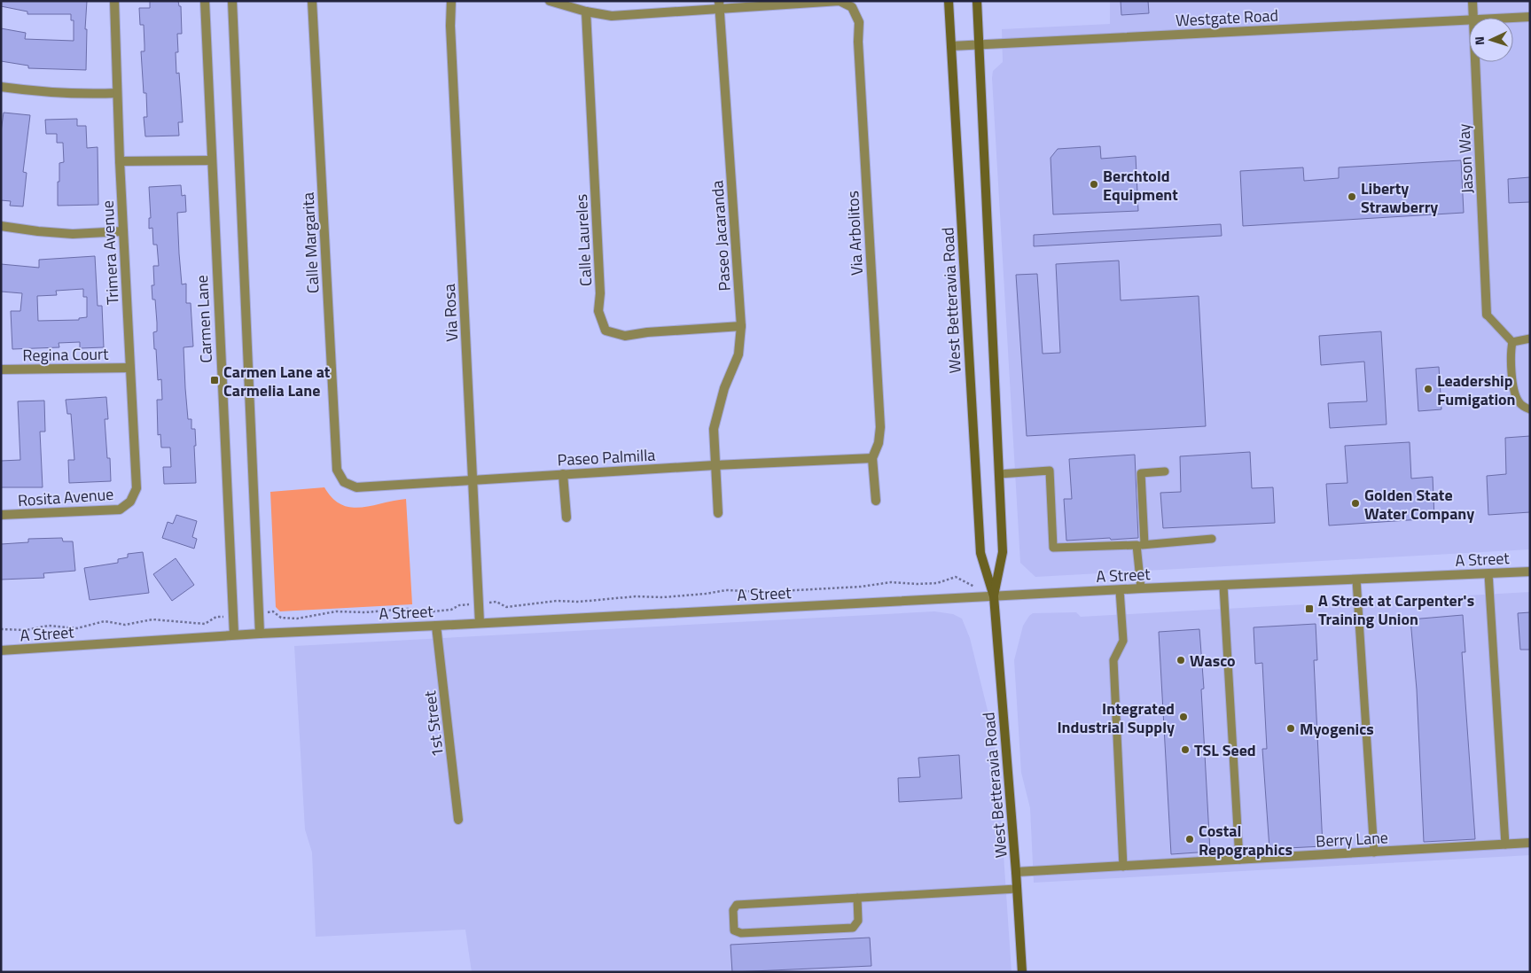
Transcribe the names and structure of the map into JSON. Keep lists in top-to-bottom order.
{
  "streets": {
    "street": [
      "Westgate Road",
      "Jason Way",
      "Via Arbolitos",
      "Paseo Jacaranda",
      "Calle Laureles",
      "Calle Margarita",
      "Trimera Avenue",
      "West Betteravia Road",
      "Via Rosa",
      "Carmen Lane",
      "Regina Court",
      "Paseo Palmilla",
      "Rosita Avenue",
      "A Street",
      "1st Street",
      "Berry Lane"
    ]
  },
  "crossings": [
    ["Westgate Road", "West Betteravia Road"],
    ["Via Arbolitos", "Paseo Jacaranda"],
    ["Via Arbolitos", "Paseo Palmilla"],
    ["Paseo Jacaranda", "Calle Laureles"],
    ["Paseo Jacaranda", "Paseo Palmilla"],
    ["Calle Margarita", "Paseo Palmilla"],
    ["Trimera Avenue", "Regina Court"],
    ["Trimera Avenue", "Rosita Avenue"],
    ["West Betteravia Road", "A Street"],
    ["West Betteravia Road", "Berry Lane"],
    ["Via Rosa", "Paseo Palmilla"],
    ["Via Rosa", "A Street"],
    ["Carmen Lane", "A Street"],
    ["A Street", "1st Street"]
  ],
  "places": {
    "other": [
      "Berchtold Equipment",
      "Liberty Strawberry",
      "Leadership Fumigation",
      "Golden State Water Company",
      "Wasco",
      "Integrated Industrial Supply",
      "Myogenics",
      "TSL Seed",
      "Costal Repographics"
    ],
    "transit": ["Carmen Lane at Carmelia Lane", "A Street at Carpenter's Training Union"]
  },
  "north": "left"
}
